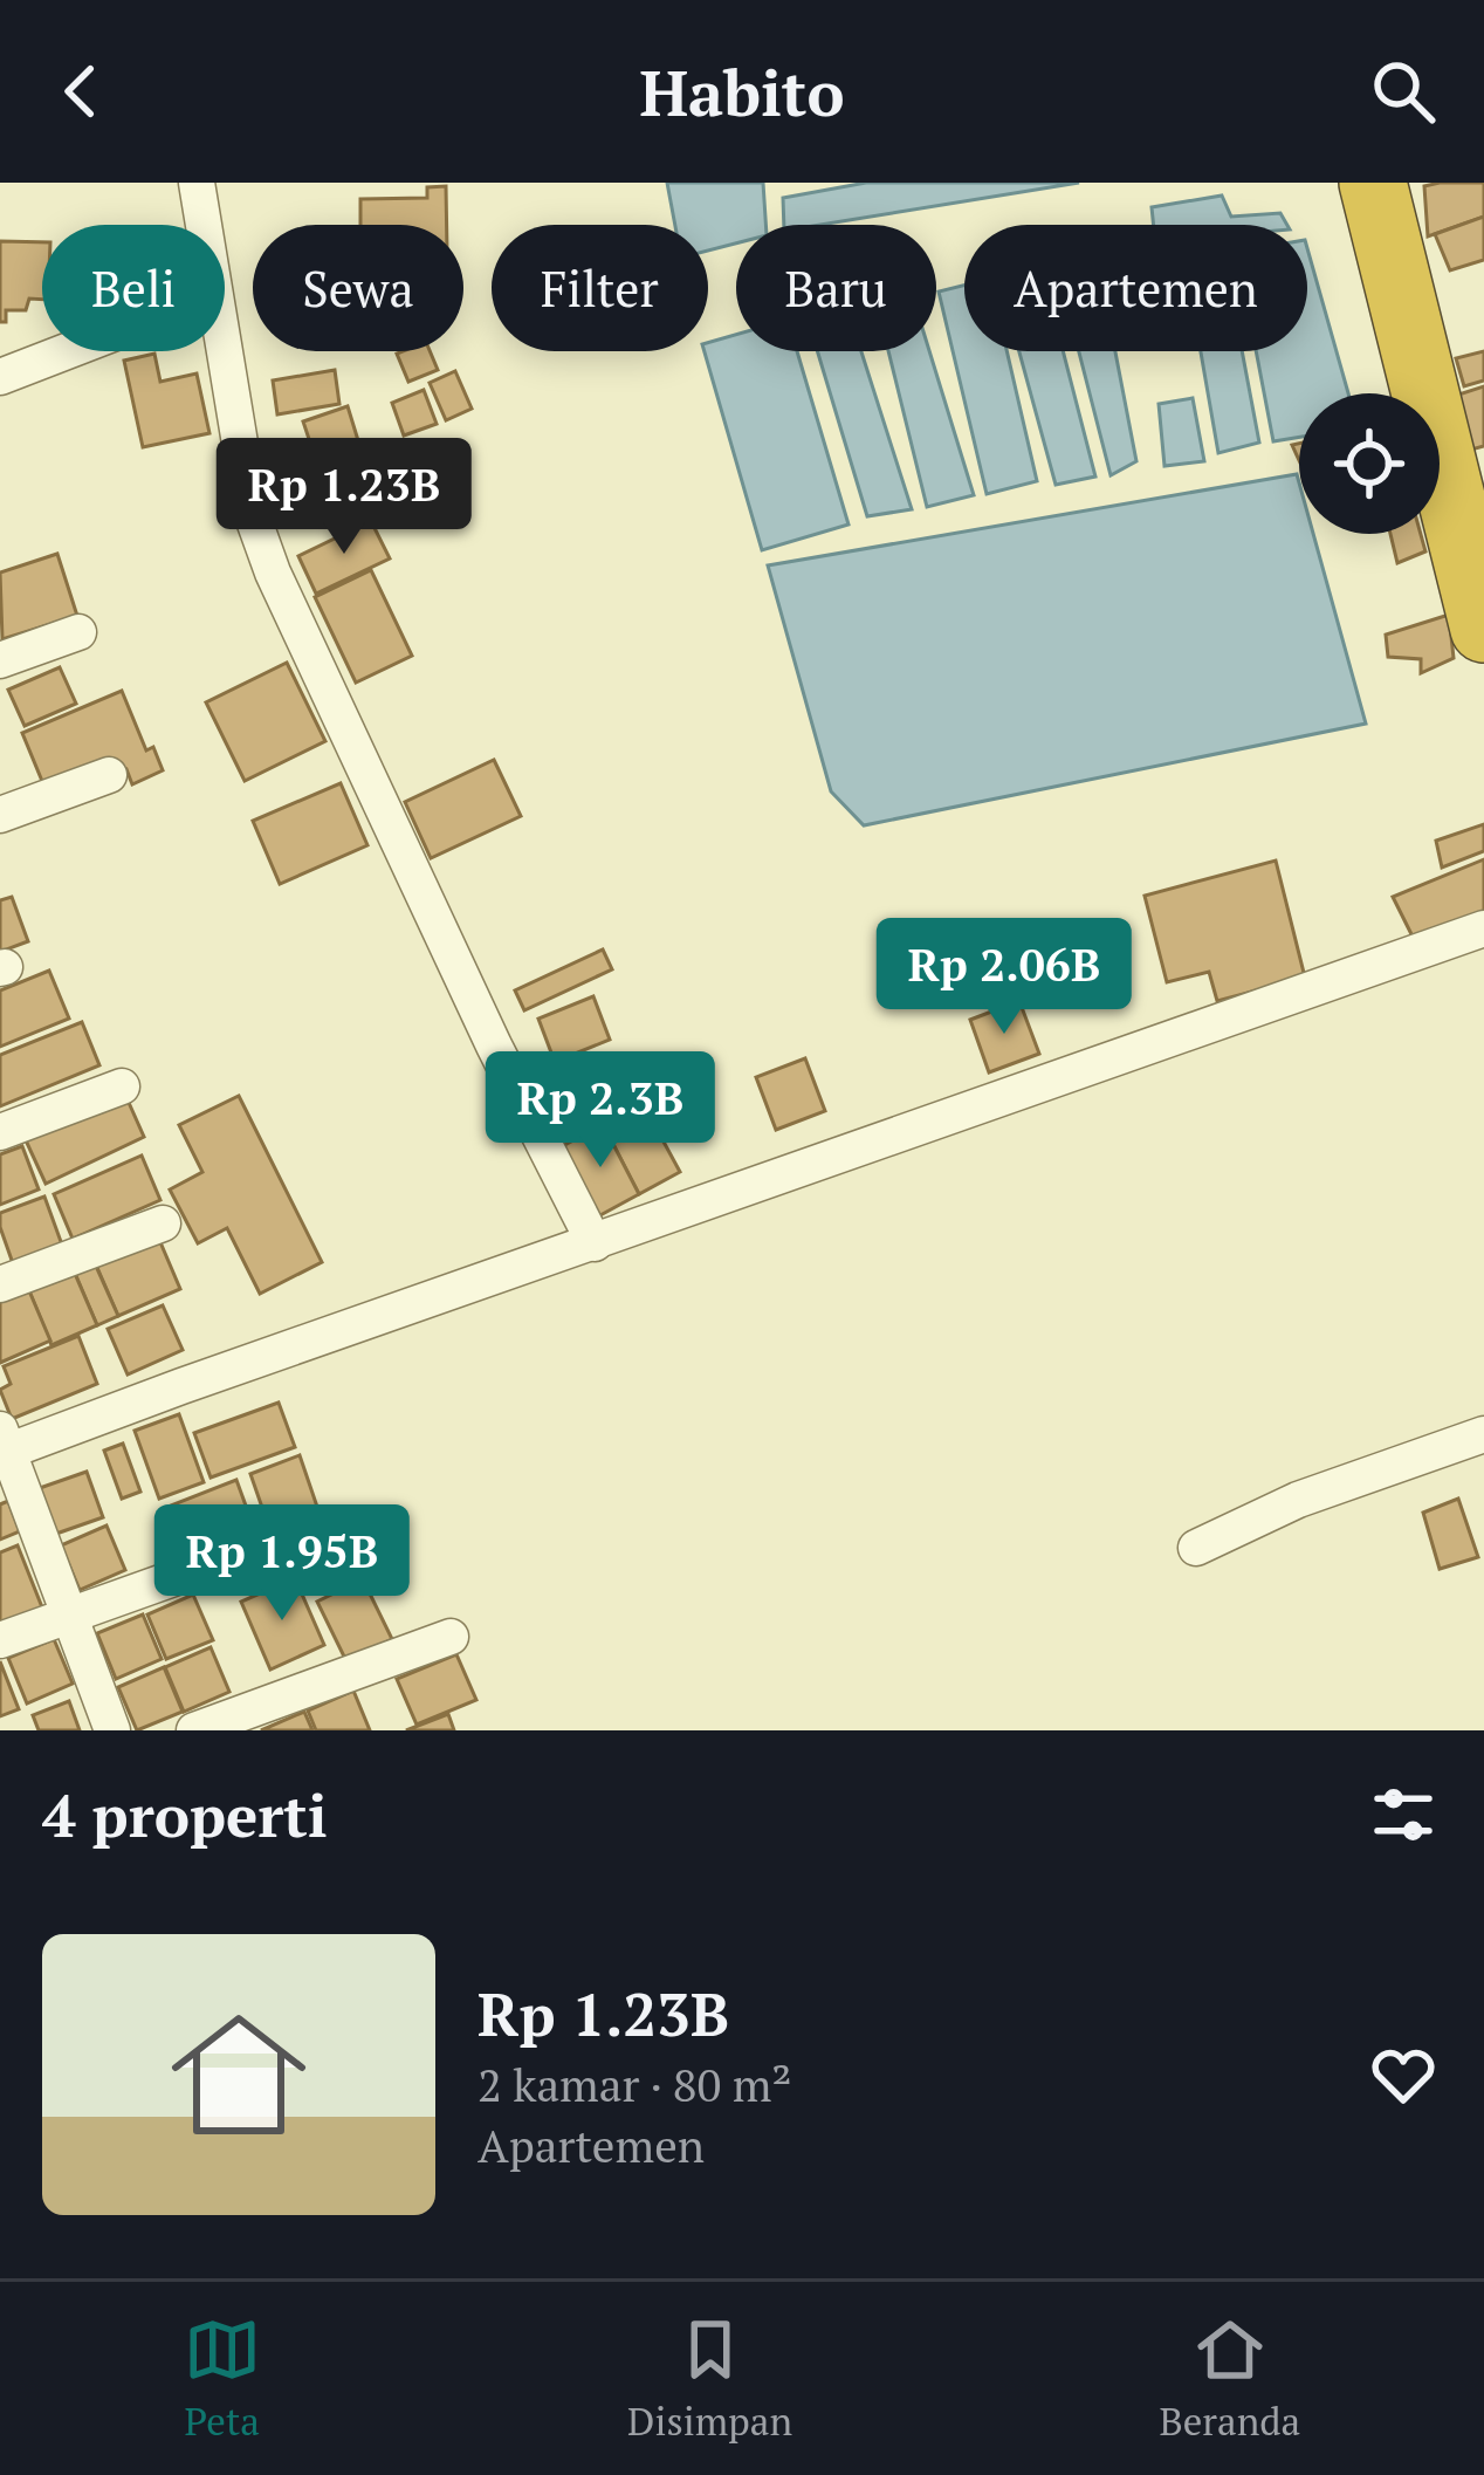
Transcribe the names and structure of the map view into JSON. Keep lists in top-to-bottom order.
{
  "page": {
    "header": "Habito",
    "chip": [
      "Beli",
      "Sewa",
      "Filter",
      "Baru",
      "Apartemen"
    ],
    "price": [
      "Rp 1.23B",
      "Rp 2.06B",
      "Rp 2.3B",
      "Rp 1.95B"
    ],
    "heading": "4 properti",
    "list": [
      {
        "name": "Rp 1.23B",
        "note": "2 kamar · 80 m² · Apartemen"
      }
    ],
    "tabs": ["Peta", "Disimpan", "Beranda"]
  }
}
